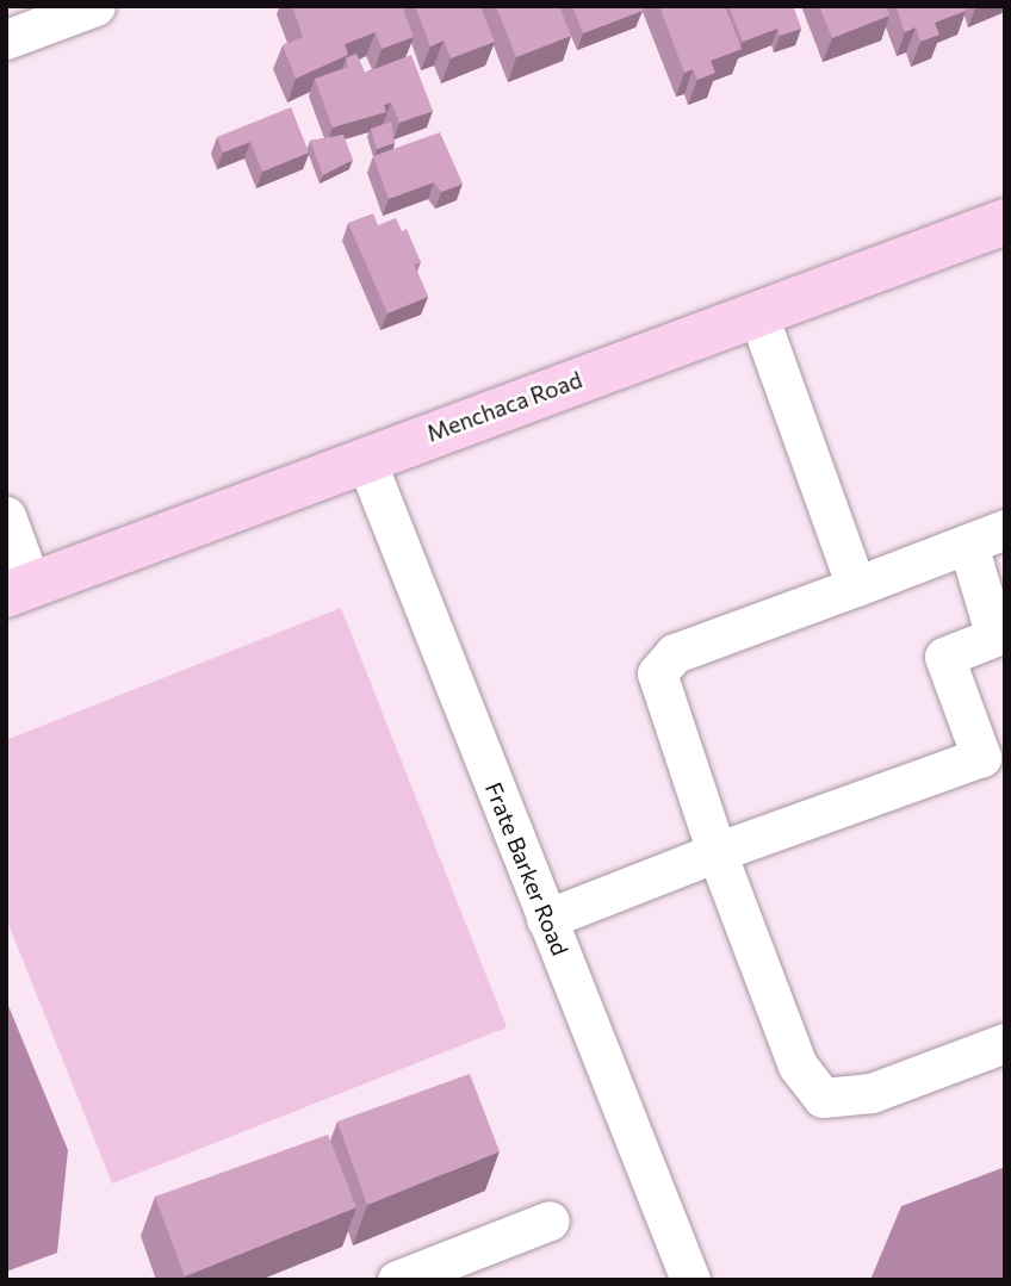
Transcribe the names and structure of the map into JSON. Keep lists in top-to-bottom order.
{
  "streets": {
    "main road": ["Menchaca Road"],
    "street": ["Frate Barker Road"]
  },
  "crossings": [
    ["Menchaca Road", "Frate Barker Road"]
  ]
}
